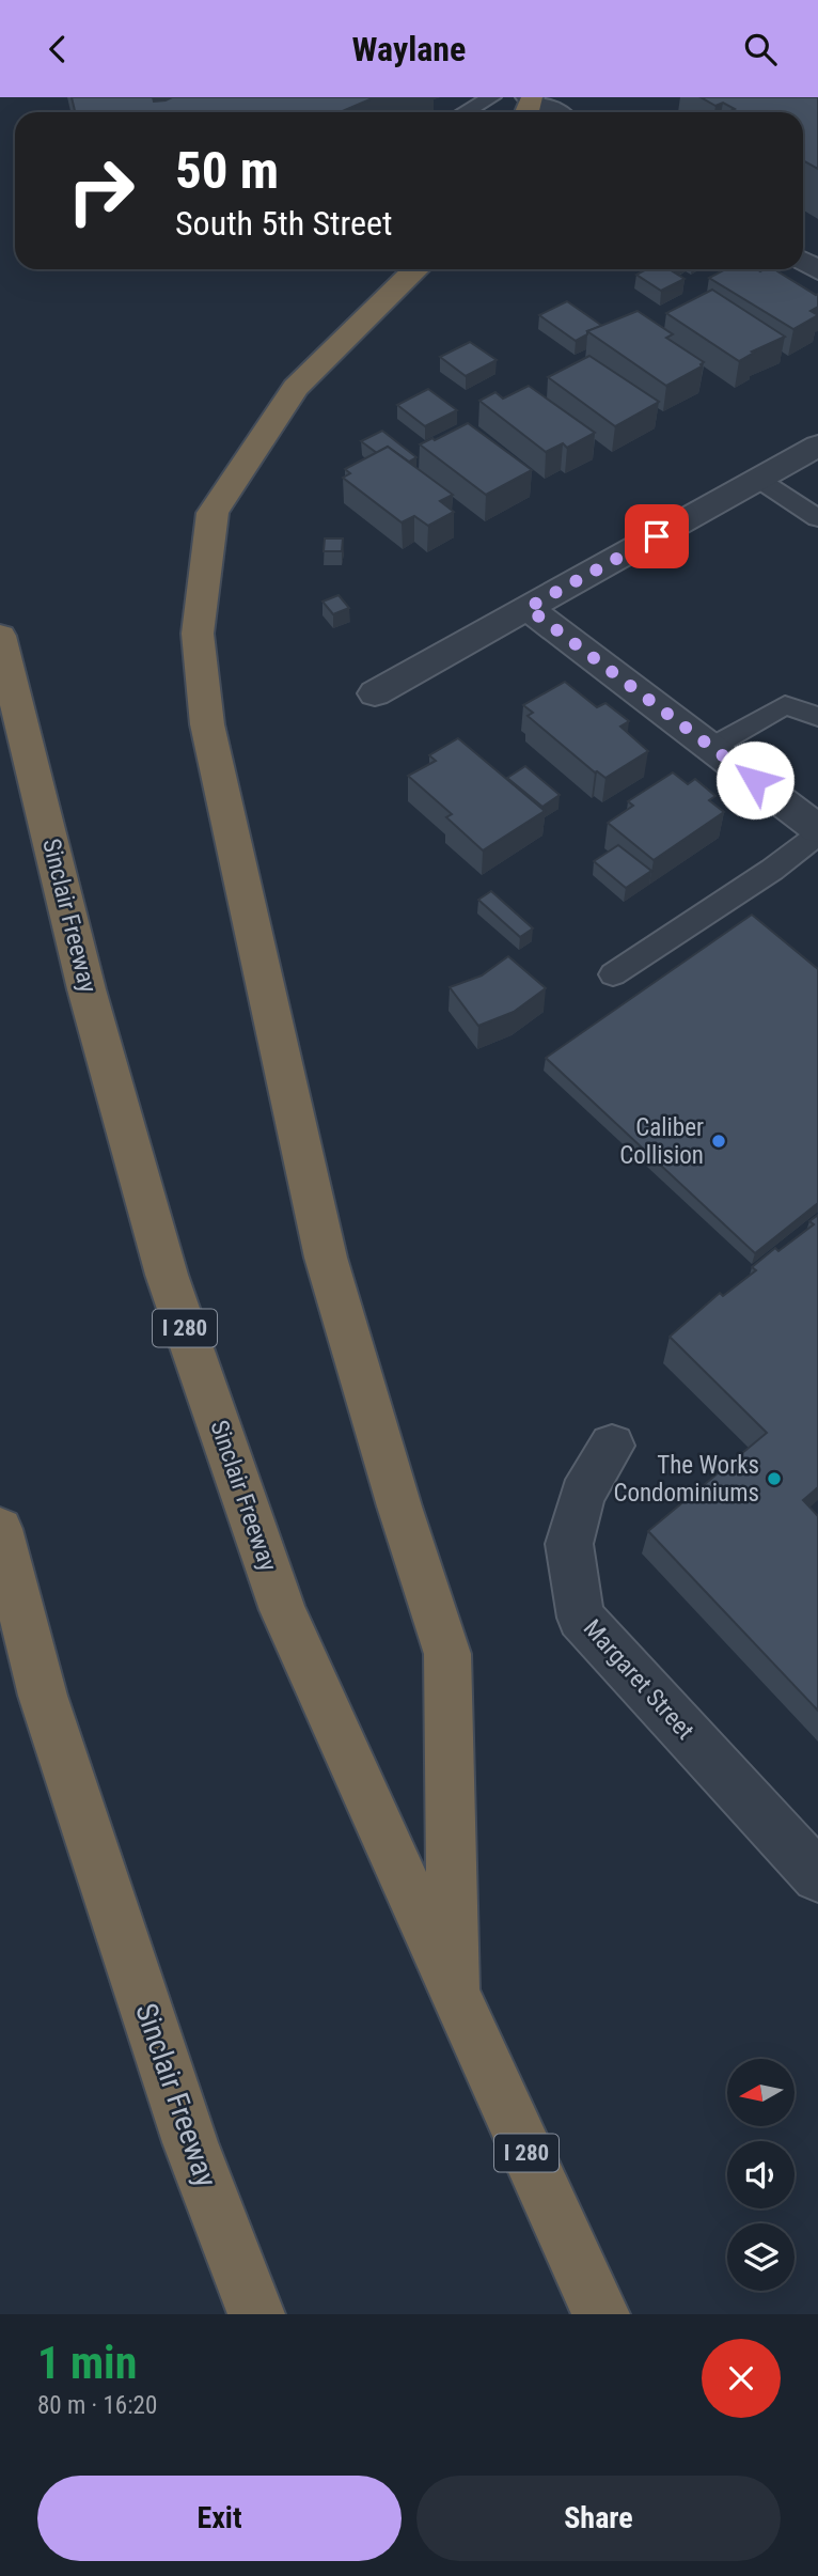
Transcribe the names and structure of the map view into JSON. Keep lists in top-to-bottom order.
{
  "streets": {
    "highway": ["Sinclair Freeway", "I 280"],
    "street": ["Margaret Street"]
  },
  "places": ["Caliber Collision", "The Works Condominiums"],
  "north": "left",
  "page": {
    "header": "Waylane",
    "turn": ["50 m", "South 5th Street"],
    "heading": ["1 min", "80 m · 16:20"],
    "buttons": ["Exit", "Share"]
  }
}
